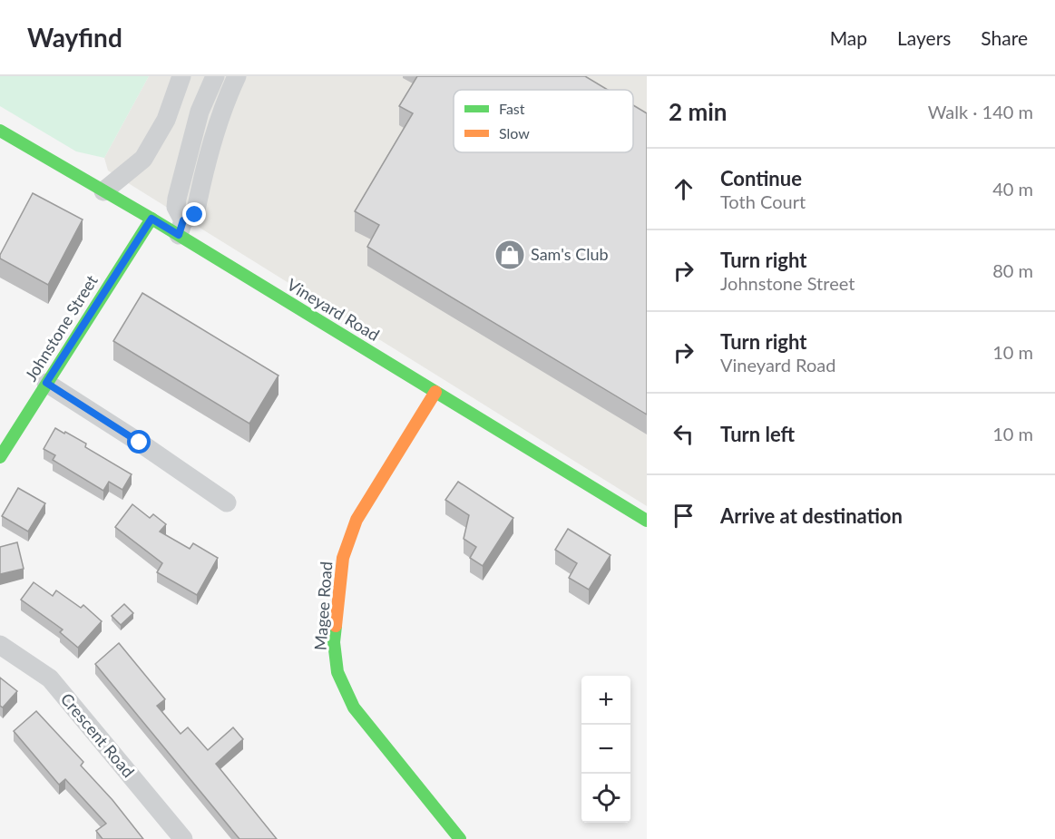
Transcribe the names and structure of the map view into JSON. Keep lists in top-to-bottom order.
{
  "streets": {
    "street": [
      "Vineyard Road",
      "Johnstone Street",
      "Magee Road",
      "Crescent Road"
    ]
  },
  "crossings": [
    ["Vineyard Road", "Johnstone Street"],
    ["Vineyard Road", "Magee Road"]
  ],
  "places": {
    "shop": ["Sam's Club"]
  },
  "legend": ["Fast", "Slow"],
  "page": {
    "header": "Wayfind",
    "nav": ["Map", "Layers", "Share"],
    "heading": ["2 min", "Walk · 140 m"],
    "list": [
      ["Continue", "Toth Court", "40 m"],
      ["Turn right", "Johnstone Street", "80 m"],
      ["Turn right", "Vineyard Road", "10 m"],
      ["Turn left", "10 m"],
      "Arrive at destination"
    ],
    "map_buttons": ["+", "−"]
  }
}
